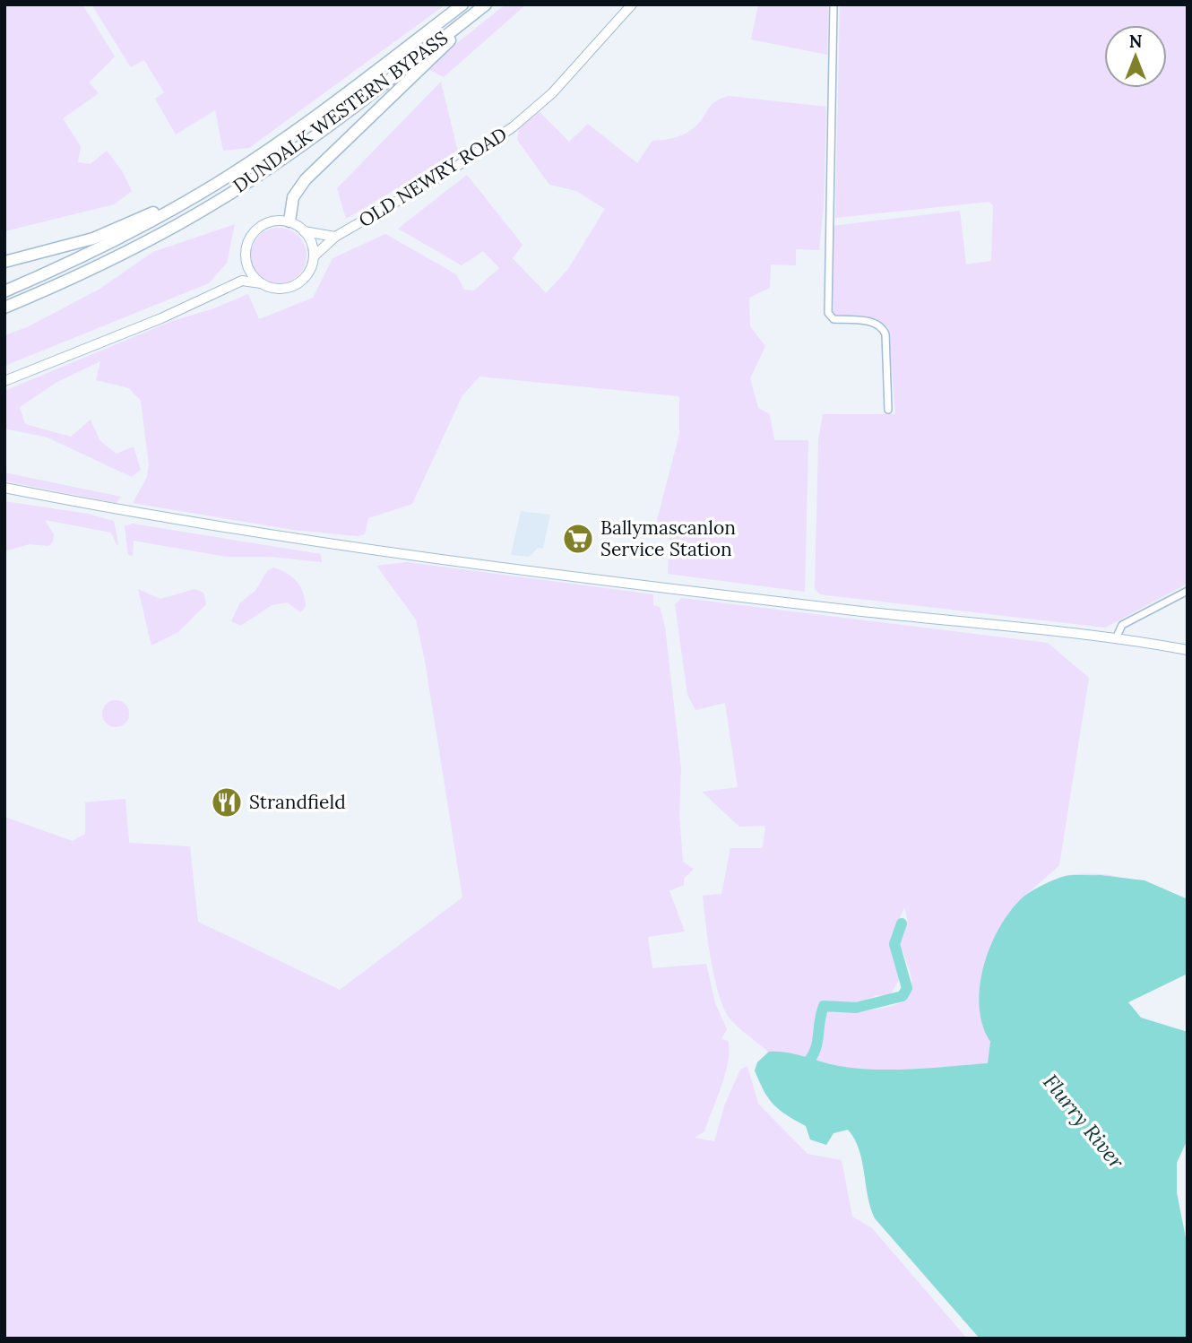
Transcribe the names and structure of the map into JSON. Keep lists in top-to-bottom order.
{
  "streets": {
    "highway": ["DUNDALK WESTERN BYPASS"],
    "main road": ["OLD NEWRY ROAD"]
  },
  "water": ["Flurry River"],
  "places": {
    "supermarket": ["Ballymascanlon Service Station"],
    "restaurant": ["Strandfield"]
  },
  "north": "top"
}
